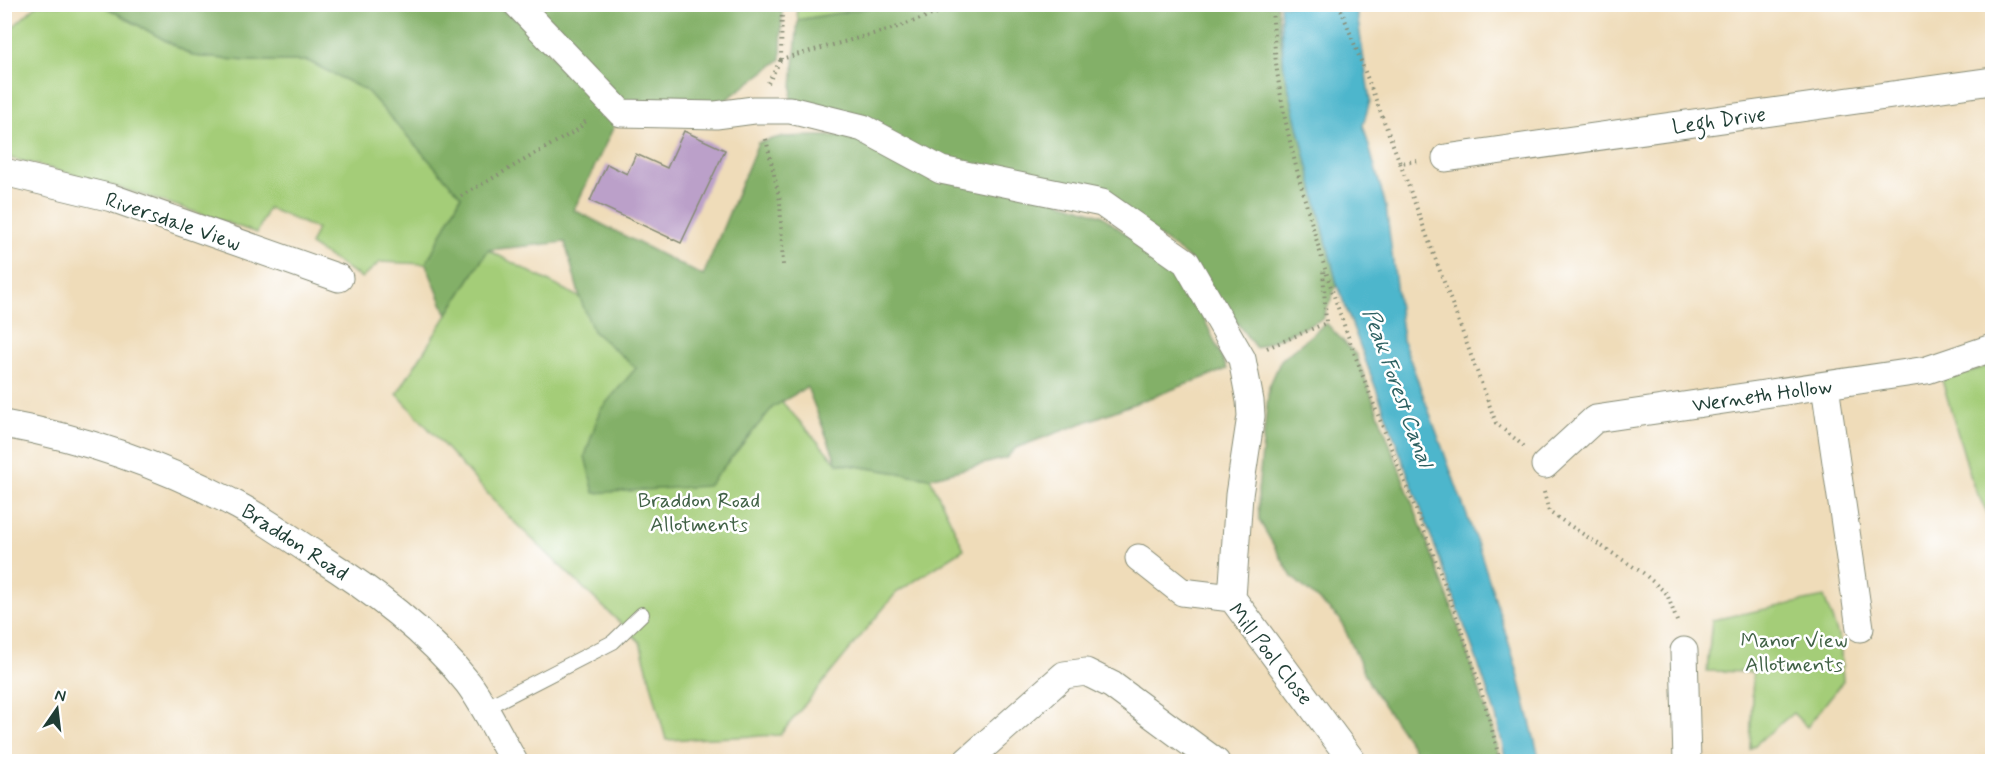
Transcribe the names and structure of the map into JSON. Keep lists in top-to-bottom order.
{
  "streets": {
    "street": [
      "Legh Drive",
      "Riversdale View",
      "Werneth Hollow",
      "Braddon Road",
      "Mill Pool Close"
    ]
  },
  "water": ["Peak Forest Canal"],
  "parks": ["Braddon Road Allotments", "Manor View Allotments"],
  "north": "top"
}
